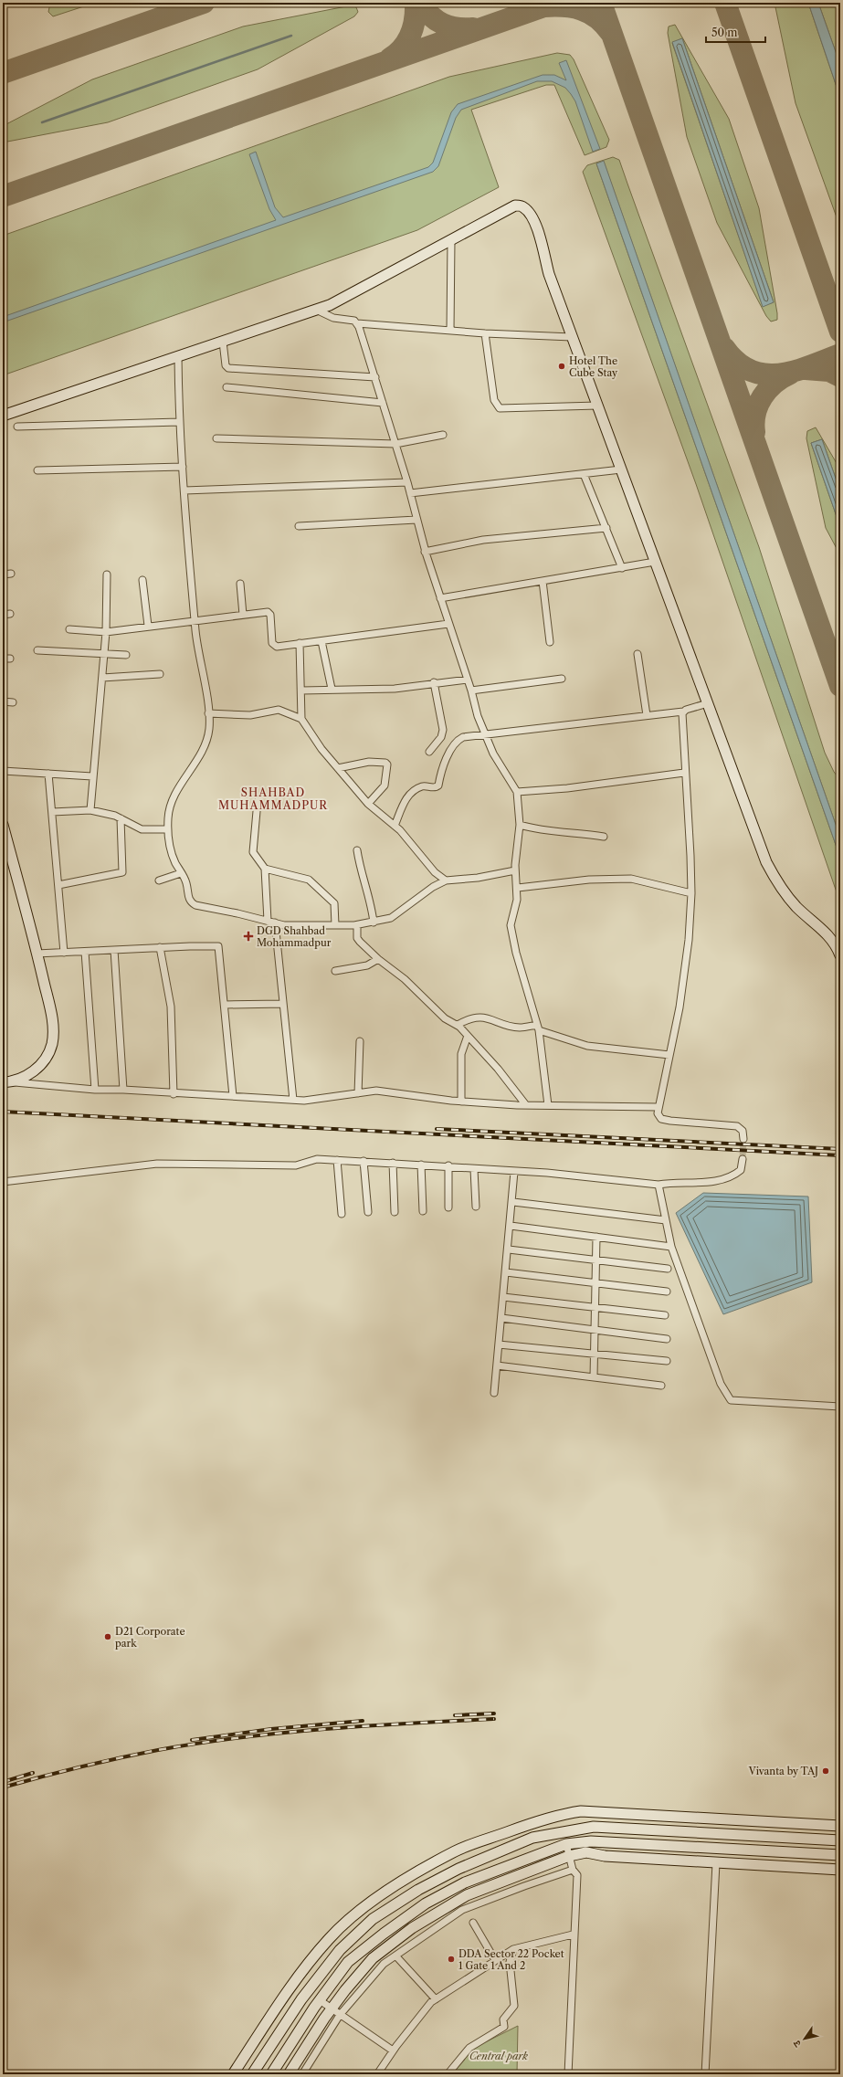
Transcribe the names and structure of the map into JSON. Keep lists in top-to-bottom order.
{
  "districts": ["SHAHBAD MUHAMMADPUR"],
  "parks": ["Central park"],
  "places": {
    "other": [
      "Hotel The Cube Stay",
      "D21 Corporate park",
      "Vivanta by TAJ",
      "DDA Sector 22 Pocket 1 Gate 1 And 2"
    ],
    "health": ["DGD Shahbad Mohammadpur"]
  },
  "scale_bar": "50 m",
  "north": "bottom left"
}
